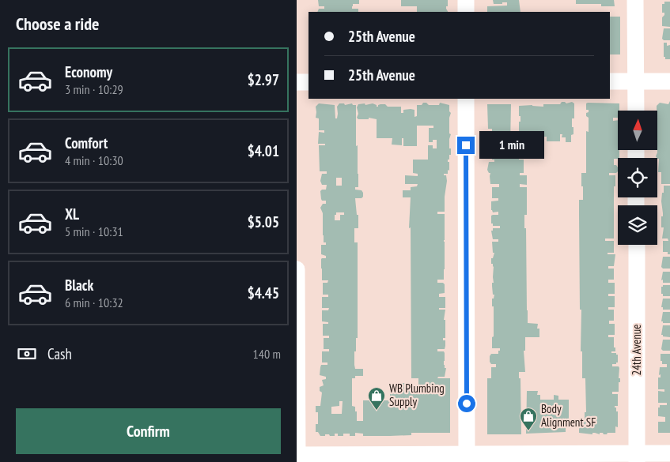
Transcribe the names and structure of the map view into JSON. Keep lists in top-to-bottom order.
{
  "streets": {
    "street": ["24th Avenue"]
  },
  "places": {
    "shop": ["WB Plumbing Supply", "Body Alignment SF"]
  },
  "north": "top",
  "page": {
    "heading": "Choose a ride",
    "banner": ["25th Avenue", "25th Avenue"],
    "list": [
      {
        "name": "Economy",
        "note": "3 min · 10:29",
        "value": "$2.97"
      },
      {
        "name": "Comfort",
        "note": "4 min · 10:30",
        "value": "$4.01"
      },
      {
        "name": "XL",
        "note": "5 min · 10:31",
        "value": "$5.05"
      },
      {
        "name": "Black",
        "note": "6 min · 10:32",
        "value": "$4.45"
      }
    ],
    "bubble": "1 min",
    "pay": ["Cash", "140 m"],
    "buttons": "Confirm"
  }
}
